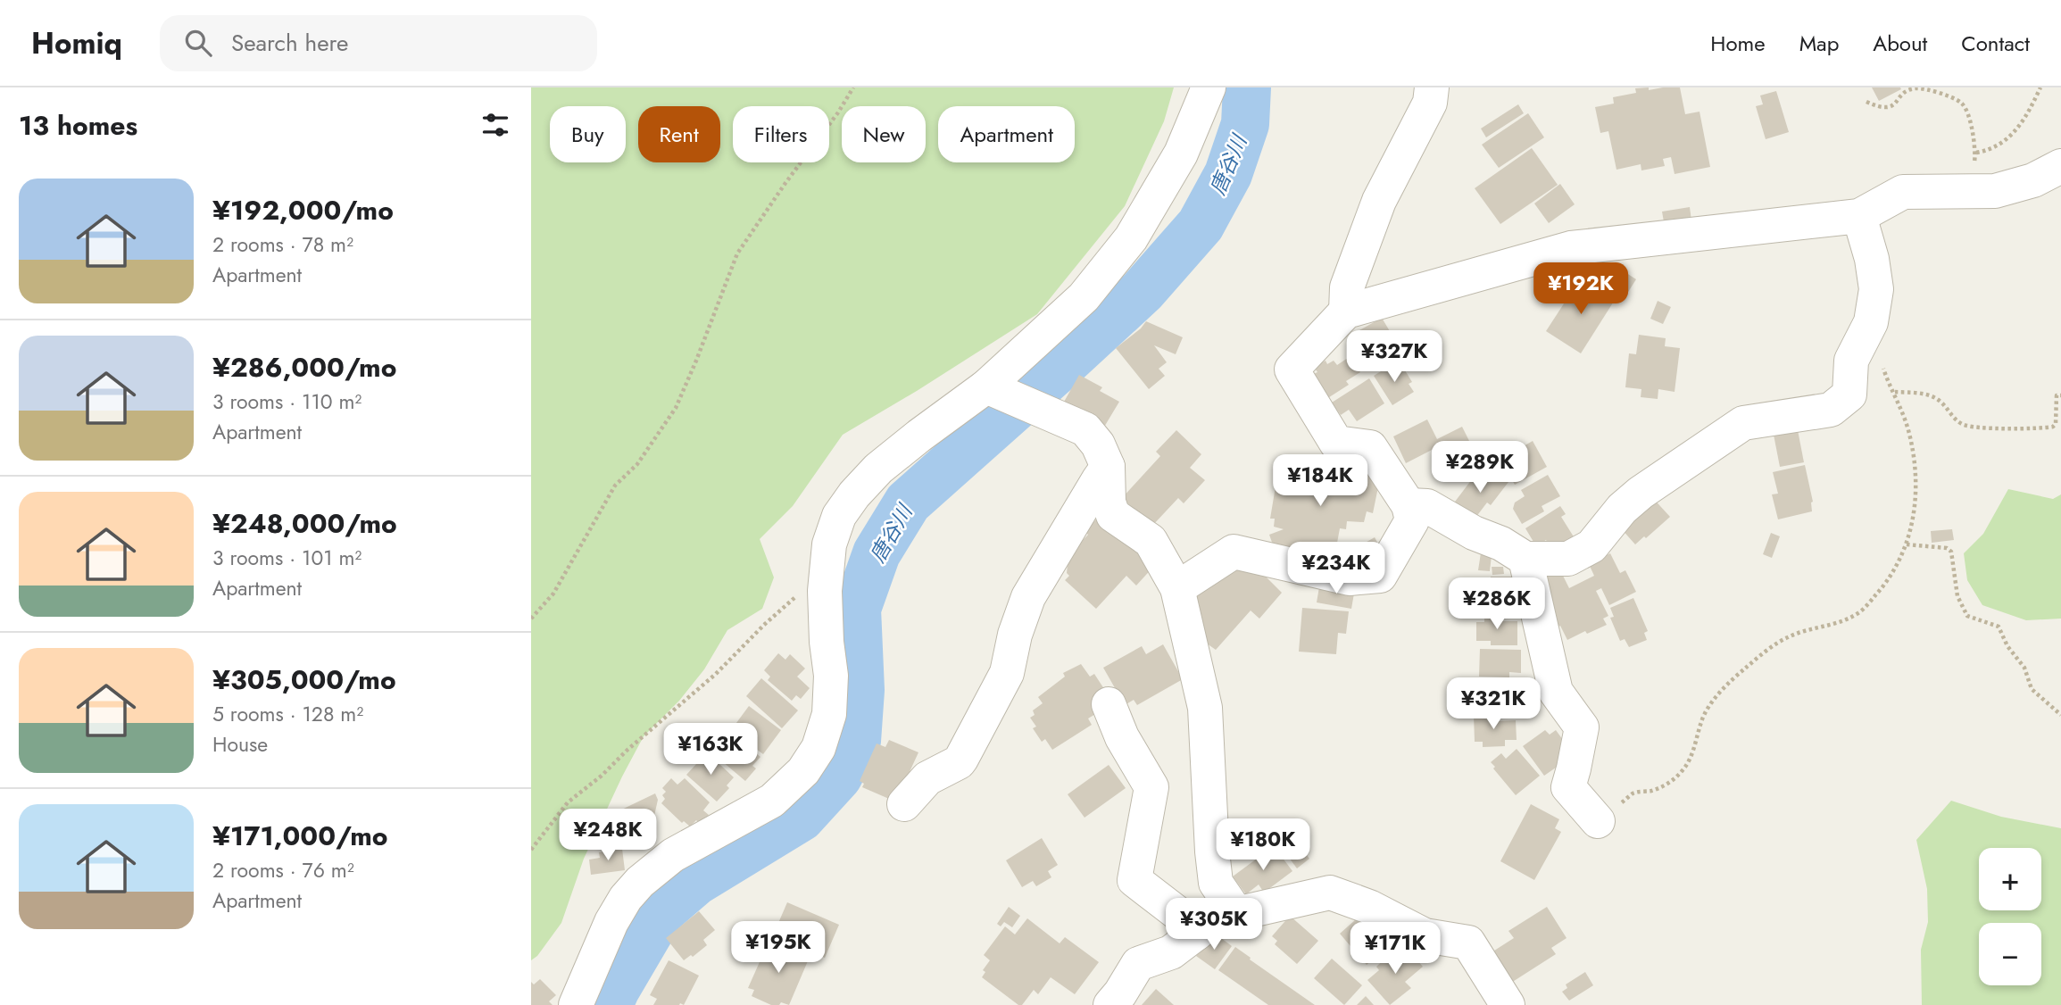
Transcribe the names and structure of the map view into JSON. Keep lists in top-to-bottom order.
{
  "water": ["唐谷川"],
  "page": {
    "header": "Homiq",
    "search": "Search here",
    "nav": [
      "Home",
      "Map",
      "About",
      "Contact"
    ],
    "heading": "13 homes",
    "chip": [
      "Buy",
      "Rent",
      "Filters",
      "New",
      "Apartment"
    ],
    "list": [
      {
        "name": "¥192,000/mo",
        "note": "2 rooms · 78 m² · Apartment"
      },
      {
        "name": "¥286,000/mo",
        "note": "3 rooms · 110 m² · Apartment"
      },
      {
        "name": "¥248,000/mo",
        "note": "3 rooms · 101 m² · Apartment"
      },
      {
        "name": "¥305,000/mo",
        "note": "5 rooms · 128 m² · House"
      },
      {
        "name": "¥171,000/mo",
        "note": "2 rooms · 76 m² · Apartment"
      }
    ],
    "price": [
      "¥192K",
      "¥327K",
      "¥289K",
      "¥184K",
      "¥234K",
      "¥286K",
      "¥321K",
      "¥163K",
      "¥248K",
      "¥180K",
      "¥305K",
      "¥195K",
      "¥171K"
    ],
    "map_buttons": ["+", "−"]
  }
}
